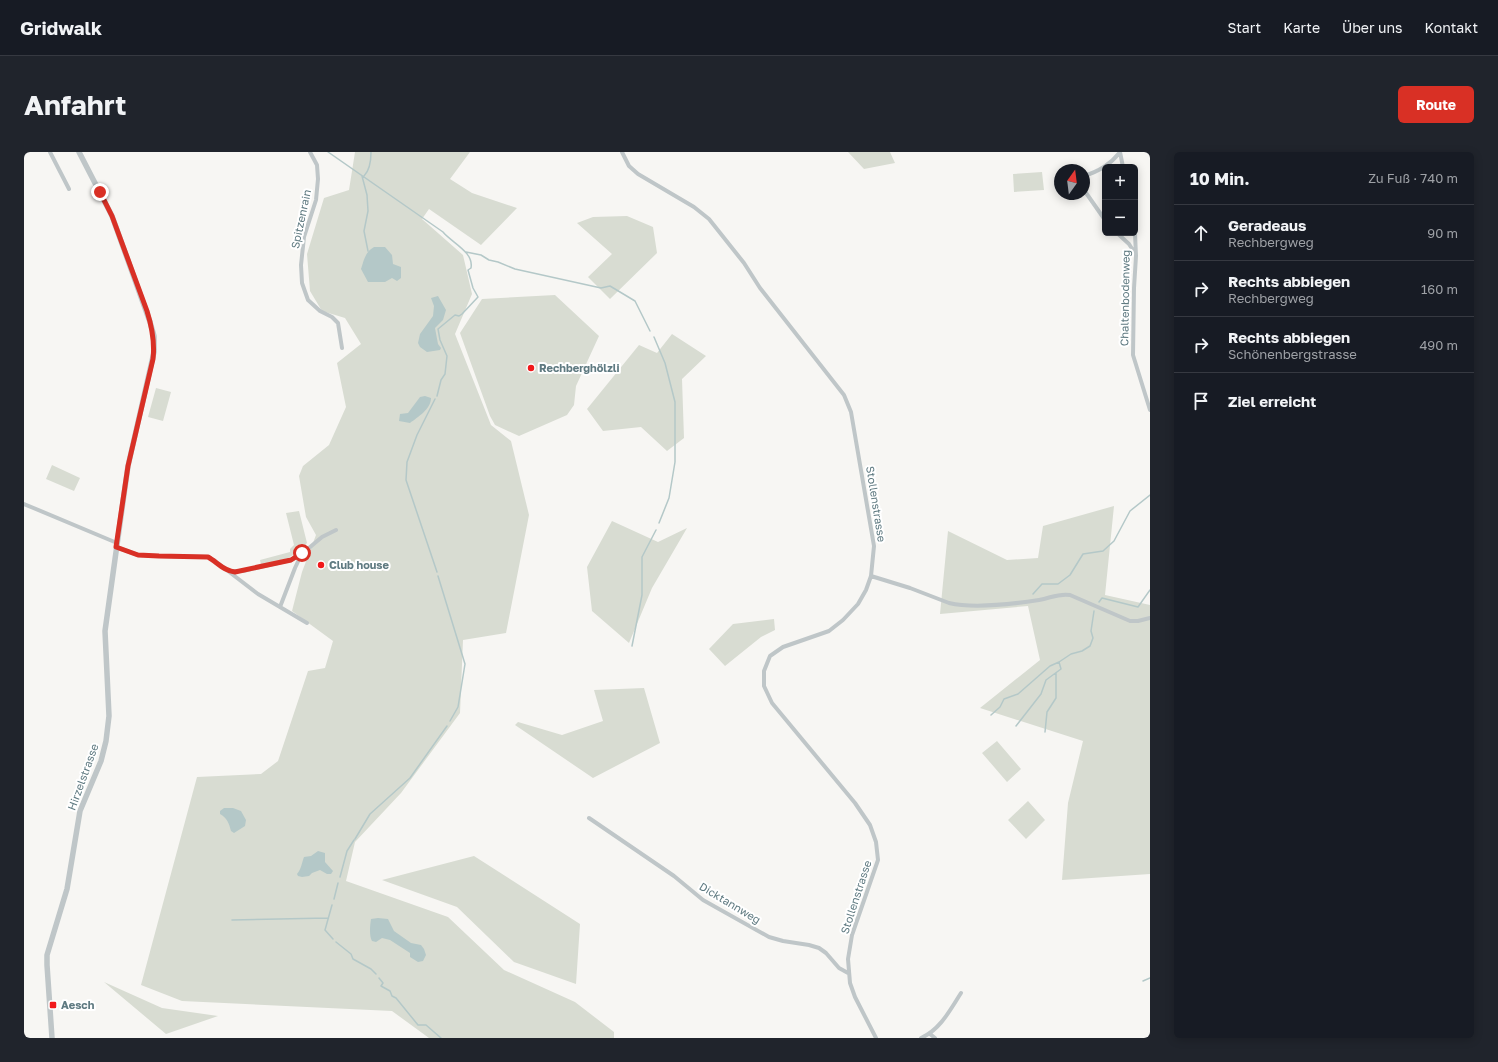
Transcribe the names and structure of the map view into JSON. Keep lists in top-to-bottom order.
{
  "streets": {
    "street": [
      "Spitzenrain",
      "Chaltenbodenweg",
      "Stollenstrasse",
      "Hirzelstrasse",
      "Dicktannweg"
    ]
  },
  "crossings": [
    ["Stollenstrasse", "Dicktannweg"]
  ],
  "places": {
    "other": ["Rechberghölzli", "Club house"],
    "transit": ["Aesch"]
  },
  "north": "top",
  "page": {
    "header": "Gridwalk",
    "nav": [
      "Start",
      "Karte",
      "Über uns",
      "Kontakt"
    ],
    "buttons": "Route",
    "title": "Anfahrt",
    "heading": ["10 Min.", "Zu Fuß · 740 m"],
    "map_buttons": ["+", "−"],
    "list": [
      ["Geradeaus", "Rechbergweg", "90 m"],
      ["Rechts abbiegen", "Rechbergweg", "160 m"],
      ["Rechts abbiegen", "Schönenbergstrasse", "490 m"],
      "Ziel erreicht"
    ]
  }
}
